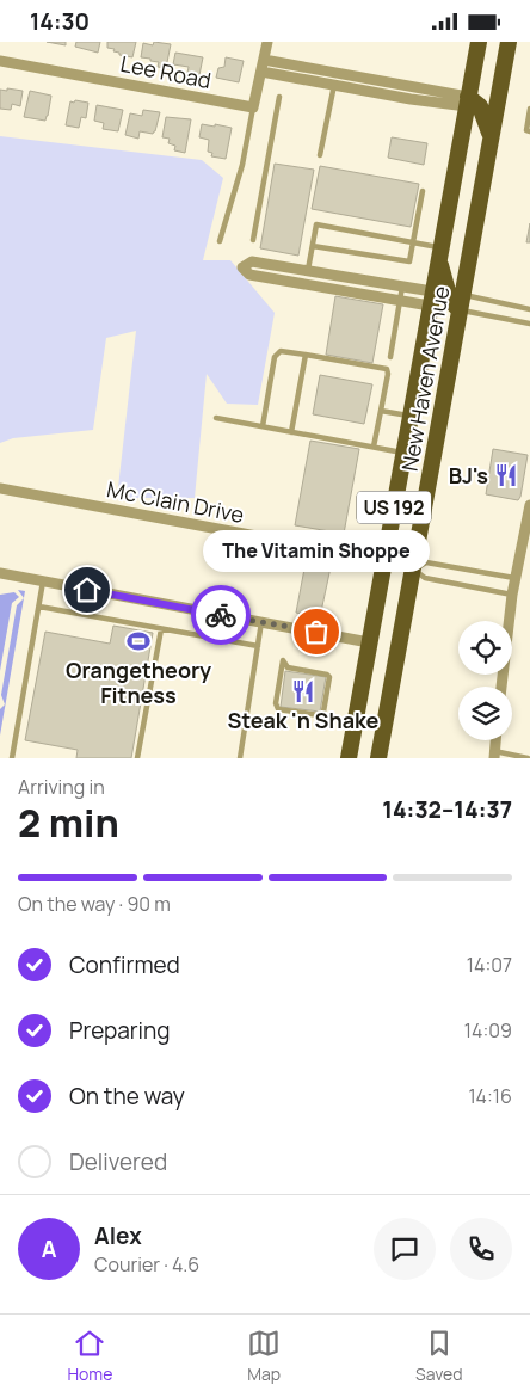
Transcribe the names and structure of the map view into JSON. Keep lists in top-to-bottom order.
{
  "streets": {
    "main road": ["New Haven Avenue", "US 192"],
    "street": ["Lee Road", "Mc Clain Drive"]
  },
  "crossings": [
    ["New Haven Avenue", "Mc Clain Drive"]
  ],
  "places": {
    "restaurant": ["BJ's", "Steak 'n Shake"],
    "other": ["The Vitamin Shoppe"],
    "sports": ["Orangetheory Fitness"]
  },
  "page": {
    "status": "14:30",
    "bubble": "The Vitamin Shoppe",
    "heading": ["2 min", "Arriving in", "14:32–14:37"],
    "panel": ["Alex", "Courier · 4.6"],
    "bar": "On the way · 90 m",
    "list": [
      ["Confirmed", "14:07"],
      ["Preparing", "14:09"],
      ["On the way", "14:16"],
      "Delivered"
    ],
    "round": "A",
    "tabs": ["Home", "Map", "Saved"]
  }
}
